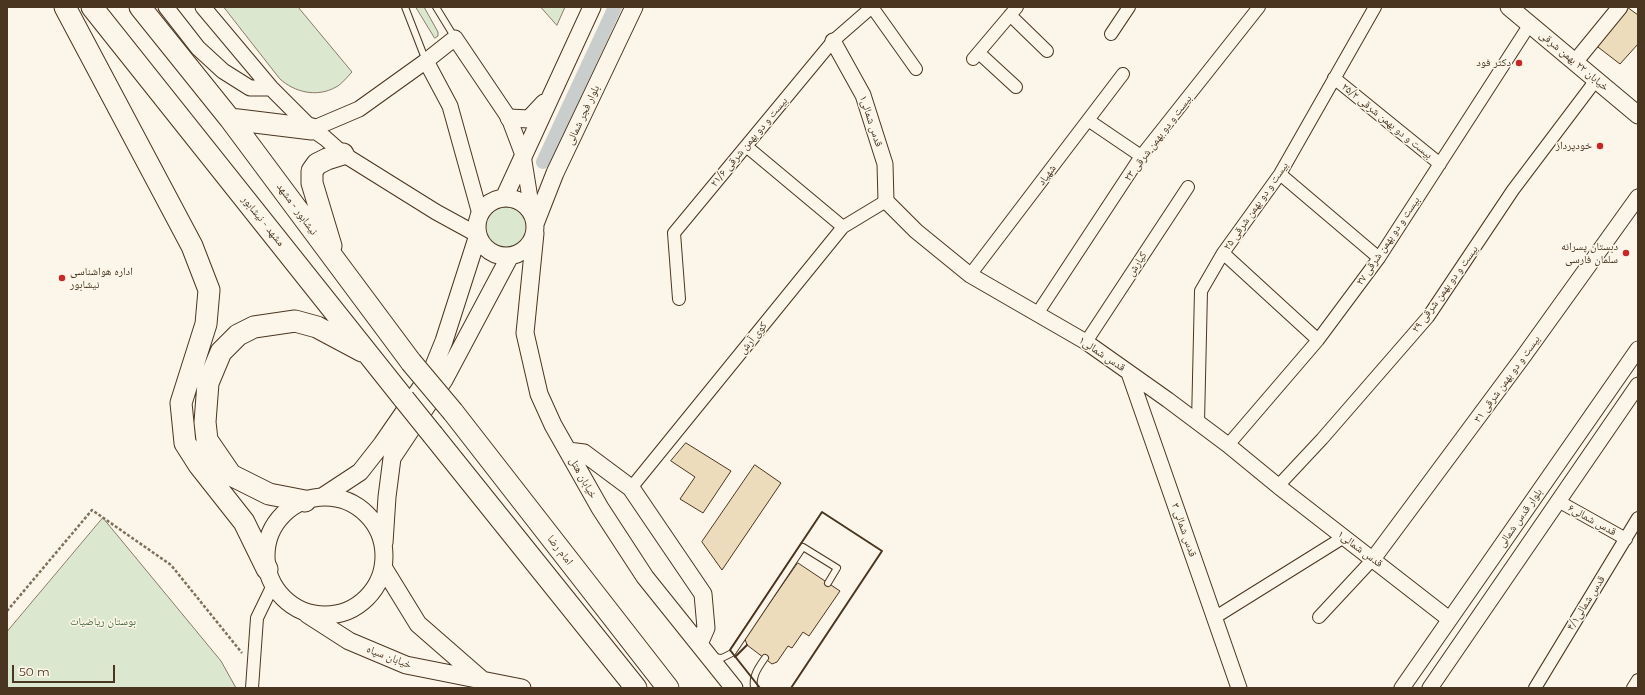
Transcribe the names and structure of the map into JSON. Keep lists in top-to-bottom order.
{
  "streets": {
    "highway": ["نیشابور - مشهد", "مشهد - نیشابور", "امام رضا"],
    "main road": [
      "خیابان ۲۲ بهمن شرقی",
      "بلوار فجر شمالی",
      "خیابان هتل",
      "خیابان سپاه"
    ],
    "street": [
      "قدس شمالی۱",
      "بیست و دو بهمن شرقی ۲۵/۲",
      "بیست و دو بهمن شرقی ۲۳",
      "بیست و دو بهمن شرقی ۲۱/۶",
      "شهیاد",
      "بیست و دو بهمن شرقی ۲۵",
      "بیست و دو بهمن شرقی ۲۷",
      "کیارش",
      "بیست و دو بهمن شرقی ۲۹",
      "کوی آرش",
      "بیست و دو بهمن شرقی ۳۱",
      "بلوار قدس شمالی",
      "قدس شمالی۶",
      "قدس شمالی ۳",
      "قدس شمالی۴/۱"
    ]
  },
  "crossings": [
    ["خیابان ۲۲ بهمن شرقی", "بیست و دو بهمن شرقی ۲۷"],
    ["خیابان ۲۲ بهمن شرقی", "بیست و دو بهمن شرقی ۲۹"],
    ["بلوار فجر شمالی", "خیابان هتل"],
    ["قدس شمالی۱", "بیست و دو بهمن شرقی ۲۳"],
    ["قدس شمالی۱", "بیست و دو بهمن شرقی ۲۱/۶"],
    ["قدس شمالی۱", "شهیاد"],
    ["قدس شمالی۱", "بیست و دو بهمن شرقی ۲۵"],
    ["قدس شمالی۱", "بیست و دو بهمن شرقی ۲۷"],
    ["قدس شمالی۱", "کیارش"],
    ["قدس شمالی۱", "بیست و دو بهمن شرقی ۲۹"],
    ["قدس شمالی۱", "کوی آرش"],
    ["قدس شمالی۱", "بیست و دو بهمن شرقی ۳۱"],
    ["قدس شمالی۱", "بلوار قدس شمالی"],
    ["قدس شمالی۱", "قدس شمالی ۳"],
    ["بیست و دو بهمن شرقی ۲۵/۲", "بیست و دو بهمن شرقی ۲۵"],
    ["بیست و دو بهمن شرقی ۲۵/۲", "بیست و دو بهمن شرقی ۲۷"],
    ["نیشابور - مشهد", "امام رضا"],
    ["بلوار قدس شمالی", "قدس شمالی۶"],
    ["قدس شمالی۶", "قدس شمالی۴/۱"]
  ],
  "parks": ["بوستان ریاضیات"],
  "places": [
    "دکتر فود",
    "خودپرداز",
    "دبستان پسرانه سلمان فارسی",
    "اداره هواشناسی نیشابور"
  ],
  "scale_bar": "50 m"
}
